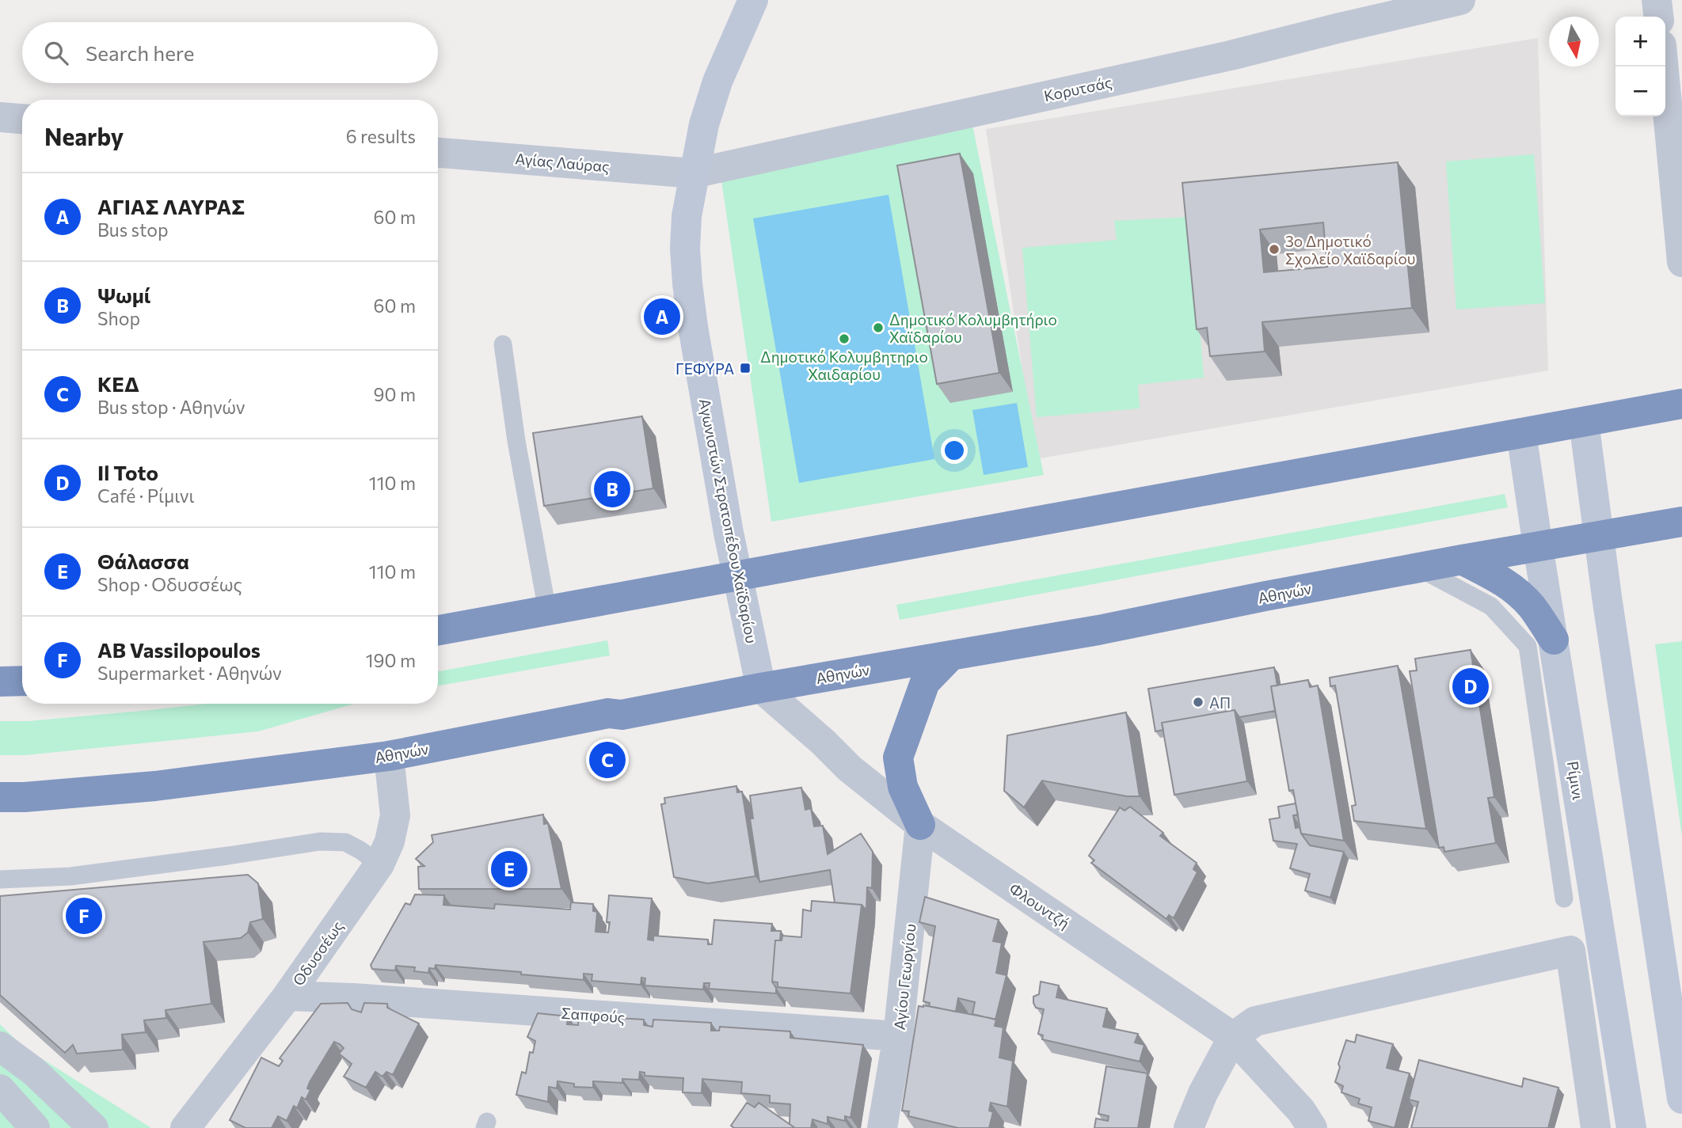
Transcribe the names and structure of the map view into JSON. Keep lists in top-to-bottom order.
{
  "streets": {
    "highway": ["Αθηνών"],
    "street": [
      "Κορυτσάς",
      "Αγίας Λαύρας",
      "Αγωνιστών Στρατοπέδου Χαϊδαρίου",
      "Ρίμινι",
      "Φλουντζή",
      "Οδυσσέως",
      "Αγίου Γεωργίου",
      "Σαπφούς"
    ]
  },
  "crossings": [
    ["Κορυτσάς", "Αγίας Λαύρας"],
    ["Κορυτσάς", "Αγωνιστών Στρατοπέδου Χαϊδαρίου"],
    ["Αγίας Λαύρας", "Αγωνιστών Στρατοπέδου Χαϊδαρίου"],
    ["Αγωνιστών Στρατοπέδου Χαϊδαρίου", "Αθηνών"],
    ["Αγωνιστών Στρατοπέδου Χαϊδαρίου", "Φλουντζή"],
    ["Αθηνών", "Ρίμινι"],
    ["Αθηνών", "Φλουντζή"],
    ["Αθηνών", "Οδυσσέως"],
    ["Φλουντζή", "Αγίου Γεωργίου"],
    ["Οδυσσέως", "Σαπφούς"],
    ["Αγίου Γεωργίου", "Σαπφούς"]
  ],
  "places": {
    "other": [
      "3ο Δημοτικό Σχολείο Χαϊδαρίου",
      "Δημοτικό Κολυμβητήριο Χαϊδαρίου",
      "Δημοτικό Κολυμβητηριο Χαιδαρίου",
      "ΑΠ"
    ],
    "transit": ["ΓΕΦΥΡΑ"]
  },
  "north": "bottom",
  "page": {
    "map_buttons": ["+", "−"],
    "search": "Search here",
    "heading": ["Nearby", "6 results"],
    "list": [
      {
        "mark": "A",
        "name": "ΑΓΙΑΣ ΛΑΥΡΑΣ",
        "note": "Bus stop",
        "value": "60 m"
      },
      {
        "mark": "B",
        "name": "Ψωμί",
        "note": "Shop",
        "value": "60 m"
      },
      {
        "mark": "C",
        "name": "ΚΕΔ",
        "note": "Bus stop · Αθηνών",
        "value": "90 m"
      },
      {
        "mark": "D",
        "name": "Il Toto",
        "note": "Café · Ρίμινι",
        "value": "110 m"
      },
      {
        "mark": "E",
        "name": "Θάλασσα",
        "note": "Shop · Οδυσσέως",
        "value": "110 m"
      },
      {
        "mark": "F",
        "name": "AB Vassilopoulos",
        "note": "Supermarket · Αθηνών",
        "value": "190 m"
      }
    ],
    "pins": [
      "A",
      "B",
      "D",
      "C",
      "E",
      "F"
    ]
  }
}
